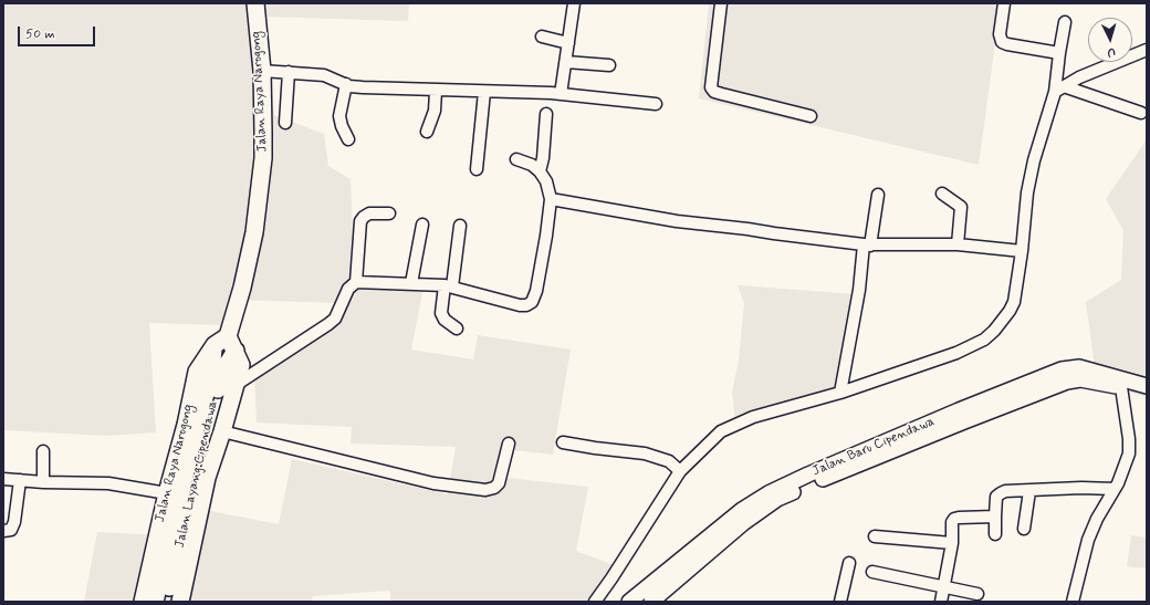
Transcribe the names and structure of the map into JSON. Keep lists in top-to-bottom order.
{
  "streets": {
    "main road": ["Jalan Raya Narogong", "Jalan Baru Cipendawa", "Jalan Layang Cipendawa"]
  },
  "crossings": [
    ["Jalan Raya Narogong", "Jalan Layang Cipendawa"]
  ],
  "scale_bar": "50 m",
  "north": "bottom"
}
